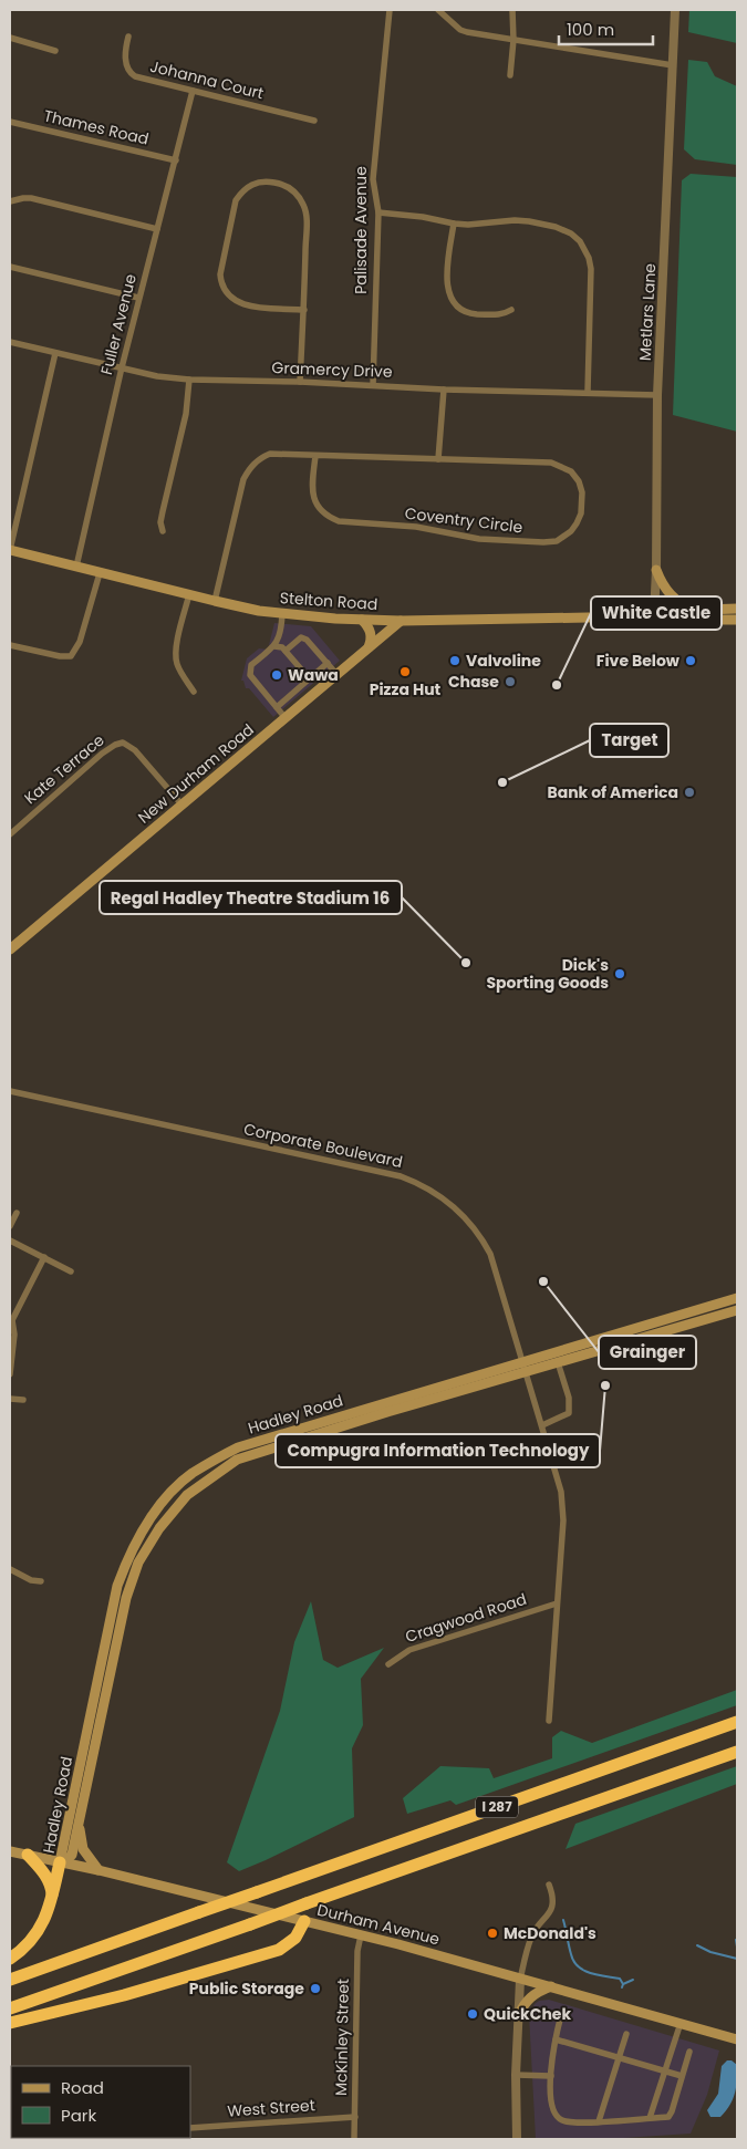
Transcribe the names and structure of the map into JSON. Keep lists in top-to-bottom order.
{
  "streets": {
    "highway": ["I 287"],
    "main road": [
      "Stelton Road",
      "New Durham Road",
      "Hadley Road",
      "Durham Avenue"
    ],
    "street": [
      "Johanna Court",
      "Thames Road",
      "Palisade Avenue",
      "Metlars Lane",
      "Fuller Avenue",
      "Gramercy Drive",
      "Coventry Circle",
      "Kate Terrace",
      "Corporate Boulevard",
      "Cragwood Road",
      "McKinley Street",
      "West Street"
    ]
  },
  "crossings": [
    ["Johanna Court", "Fuller Avenue"],
    ["Thames Road", "Fuller Avenue"],
    ["Palisade Avenue", "Gramercy Drive"],
    ["Metlars Lane", "Gramercy Drive"],
    ["Metlars Lane", "Stelton Road"],
    ["Fuller Avenue", "Gramercy Drive"],
    ["Fuller Avenue", "Stelton Road"],
    ["Coventry Circle", "Stelton Road"],
    ["Stelton Road", "New Durham Road"],
    ["Kate Terrace", "New Durham Road"],
    ["Corporate Boulevard", "Hadley Road"],
    ["Hadley Road", "Durham Avenue"],
    ["Durham Avenue", "McKinley Street"],
    ["McKinley Street", "West Street"]
  ],
  "places": [
    "Valvoline",
    "Five Below",
    "Pizza Hut",
    "Wawa",
    "Chase",
    "White Castle",
    "Target",
    "Bank of America",
    "Regal Hadley Theatre Stadium 16",
    "Dick's Sporting Goods",
    "Grainger",
    "Compugra Information Technology",
    "McDonald's",
    "Public Storage",
    "QuickChek"
  ],
  "legend": ["Road", "Park"],
  "scale_bar": "100 m"
}
